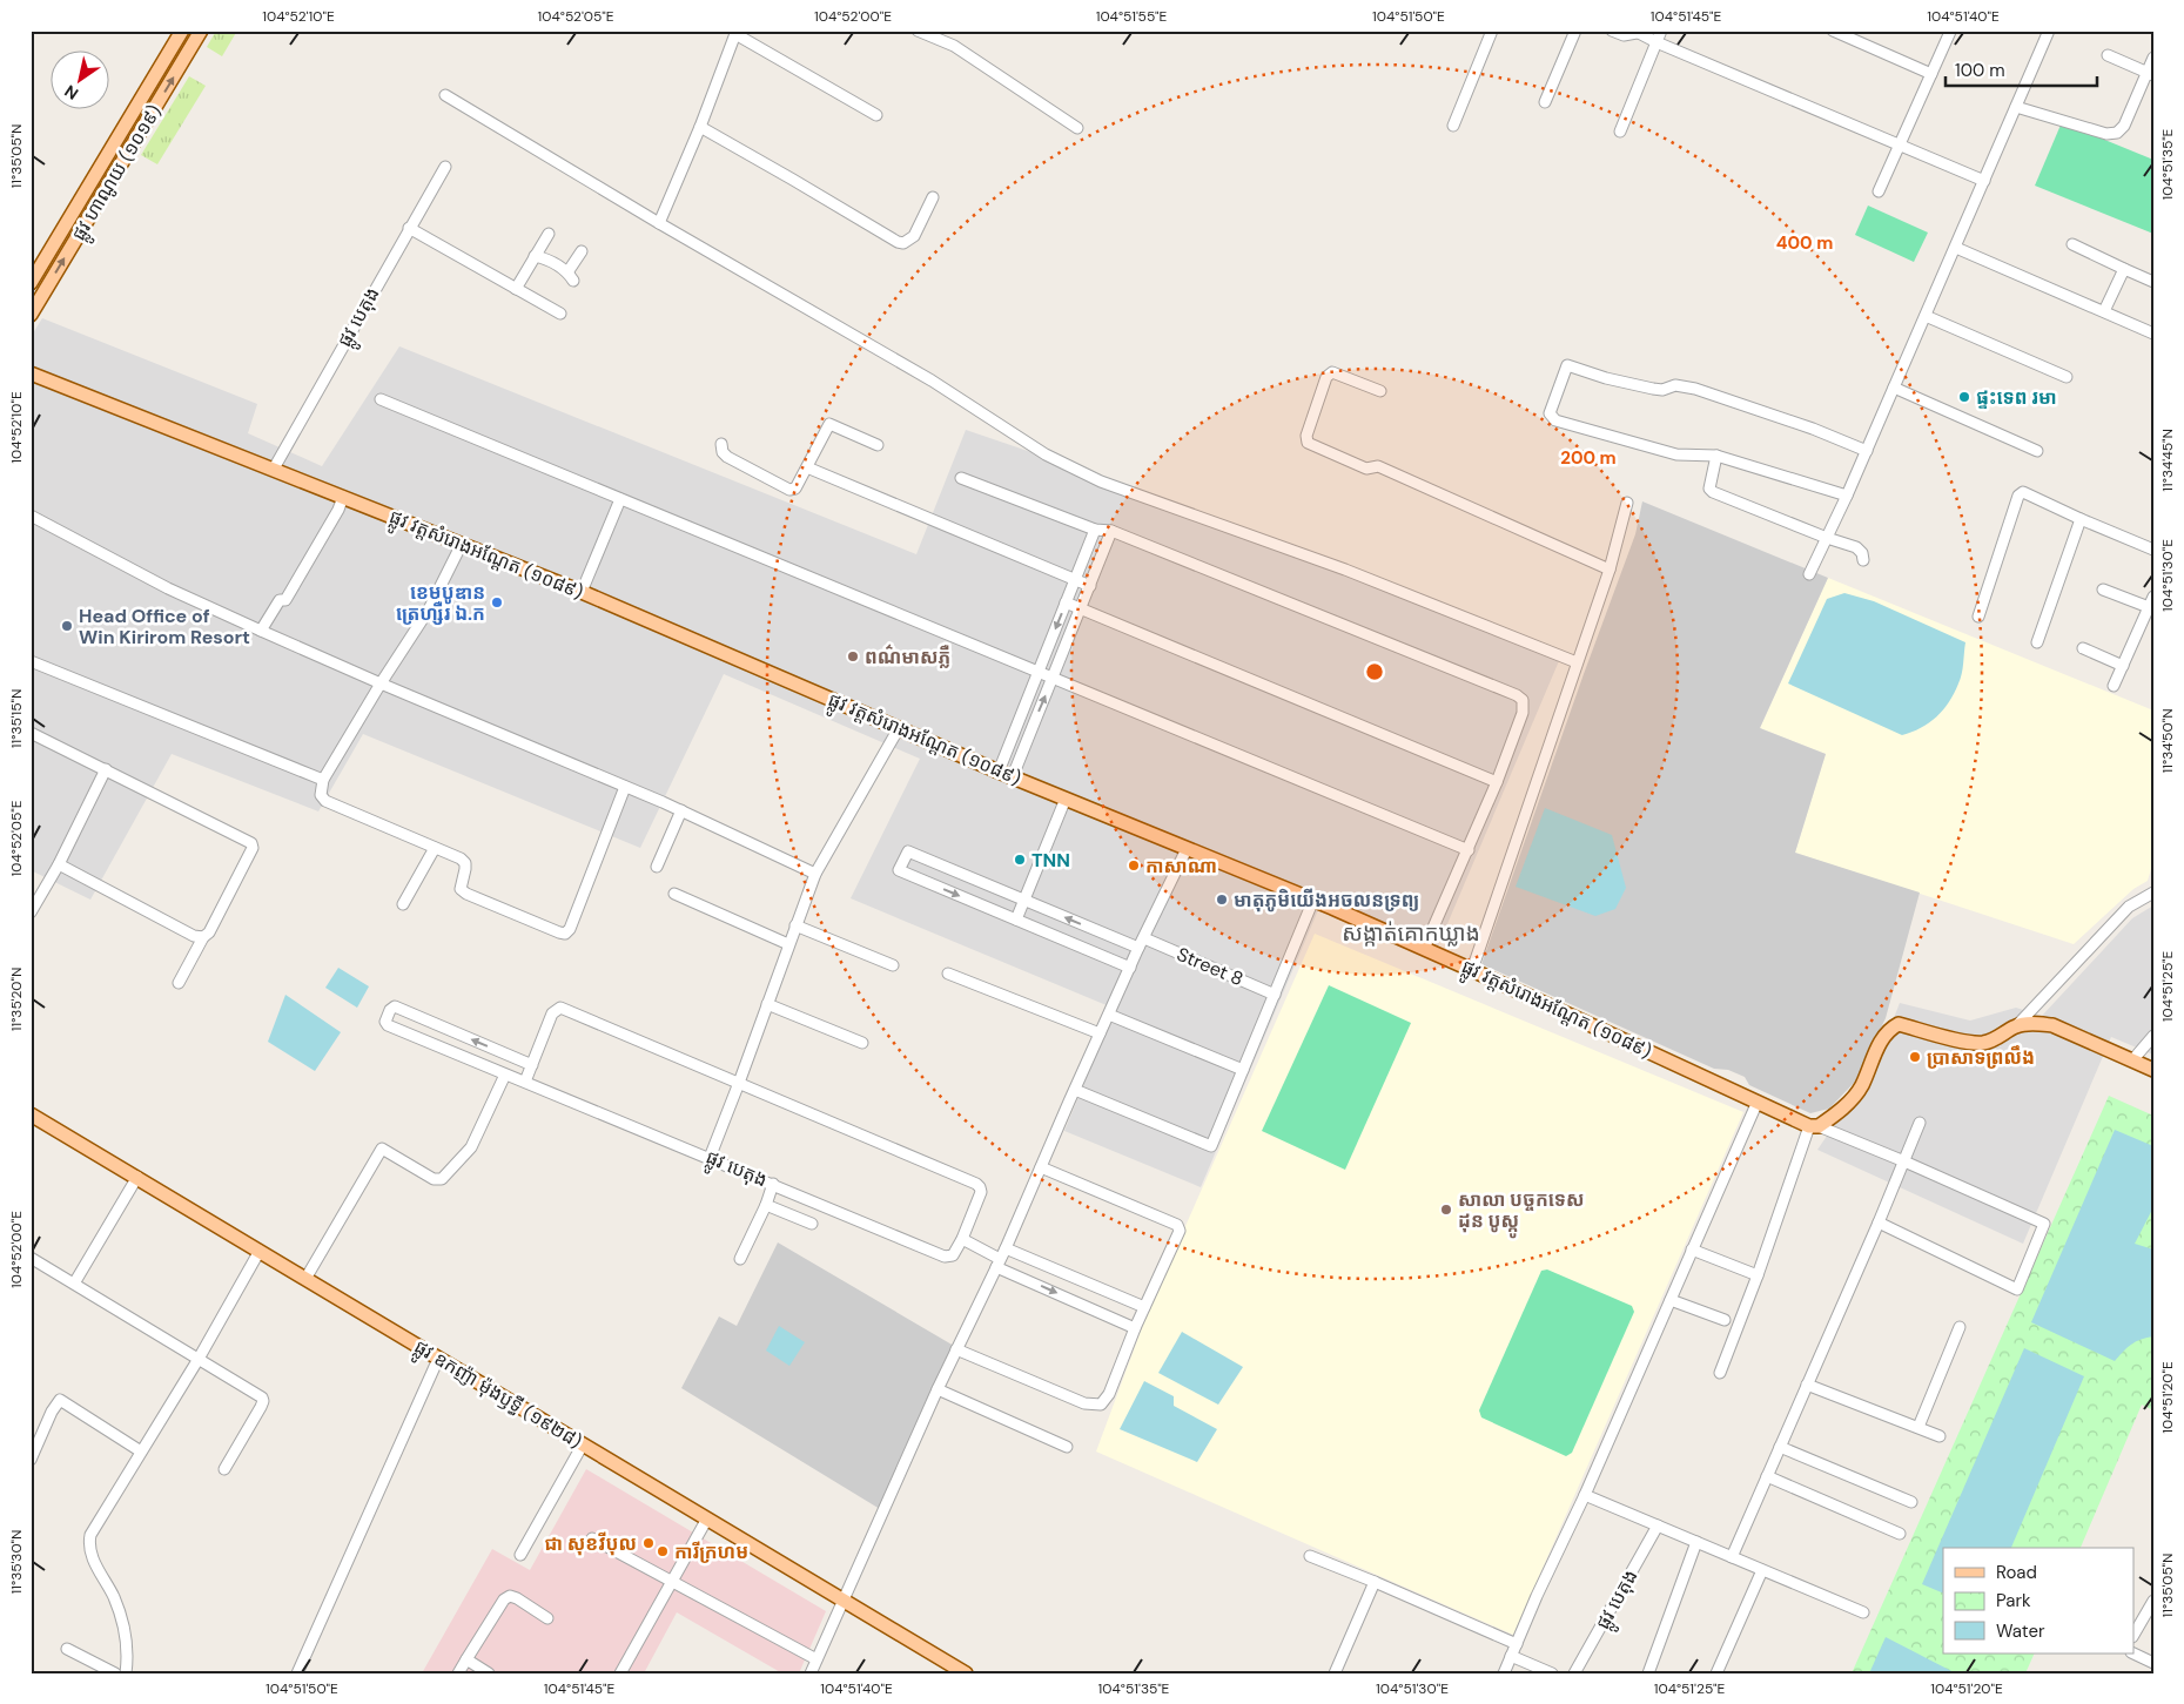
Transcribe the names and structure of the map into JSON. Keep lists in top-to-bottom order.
{
  "streets": {
    "main road": ["ផ្លូវ ហាណូយ (១០១៩)", "ផ្លូវ វត្តសំរោងអណ្ដែត (១០៨៩)", "ផ្លូវ ឧកញ៉ា ម៉ុងឫទ្ធី (១៩២៨)"],
    "street": ["ផ្លូវ បេតុង", "Street 8"]
  },
  "crossings": [
    ["ផ្លូវ បេតុង", "ផ្លូវ វត្តសំរោងអណ្ដែត (១០៨៩)"]
  ],
  "districts": ["សង្កាត់គោកឃ្លាង"],
  "places": [
    "ផ្ទះទេព រមា",
    "ខេមបូឌាន ត្រេហ្សឺរ ឯ.ក",
    "Head Office of Win Kirirom Resort",
    "ពណ៌មាសភ្លឺ",
    "TNN",
    "កាសាណា",
    "មាតុភូមិយើងអចលនទ្រព្យ",
    "ប្រាសាទព្រលឹង",
    "សាលា បច្ចកទេស ដុន បូស្កូ",
    "ជា សុខវីបុល",
    "ការីក្រហម"
  ],
  "legend": ["Road", "Park", "Water"],
  "scale_bar": "100 m",
  "north": "bottom left",
  "coordinates": [
    "104°52'10\"E",
    "104°52'05\"E",
    "104°52'00\"E",
    "104°51'55\"E",
    "104°51'50\"E",
    "104°51'45\"E",
    "104°51'40\"E",
    "11°35'05\"N",
    "104°51'35\"E",
    "11°34'45\"N",
    "104°51'30\"E",
    "11°35'15\"N",
    "11°34'50\"N",
    "104°51'25\"E",
    "11°35'20\"N",
    "104°51'20\"E",
    "11°35'30\"N"
  ],
  "rings": ["400 m", "200 m"]
}
